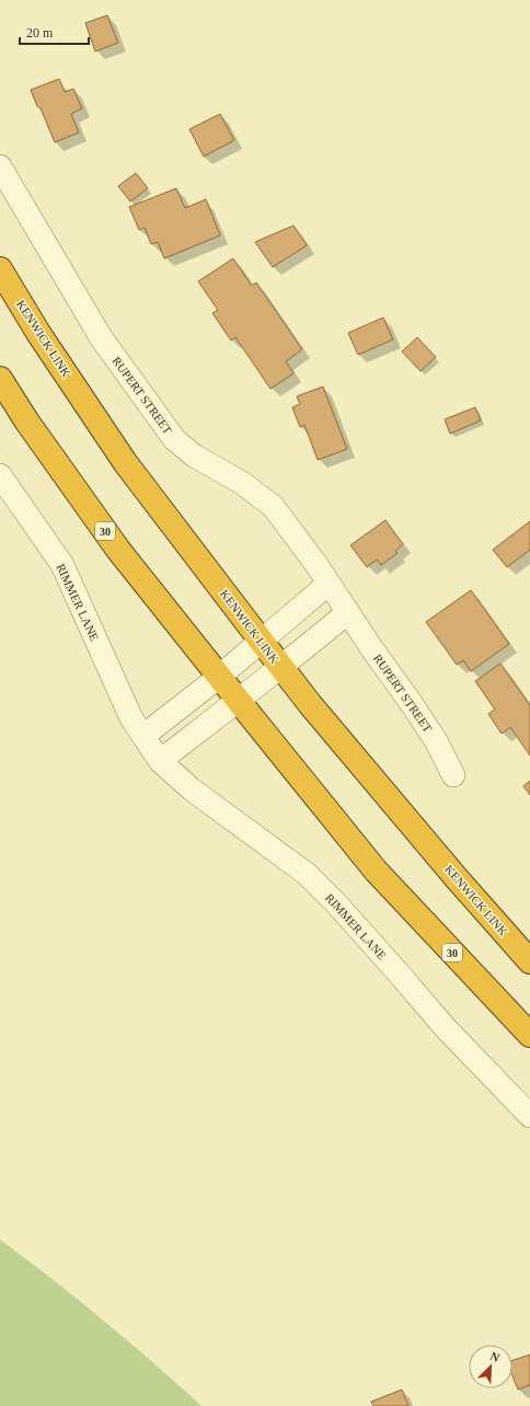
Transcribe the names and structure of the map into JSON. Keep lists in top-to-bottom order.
{
  "streets": {
    "highway": ["KENWICK LINK", "30"],
    "street": ["RUPERT STREET", "RIMMER LANE"]
  },
  "scale_bar": "20 m",
  "north": "top right"
}
